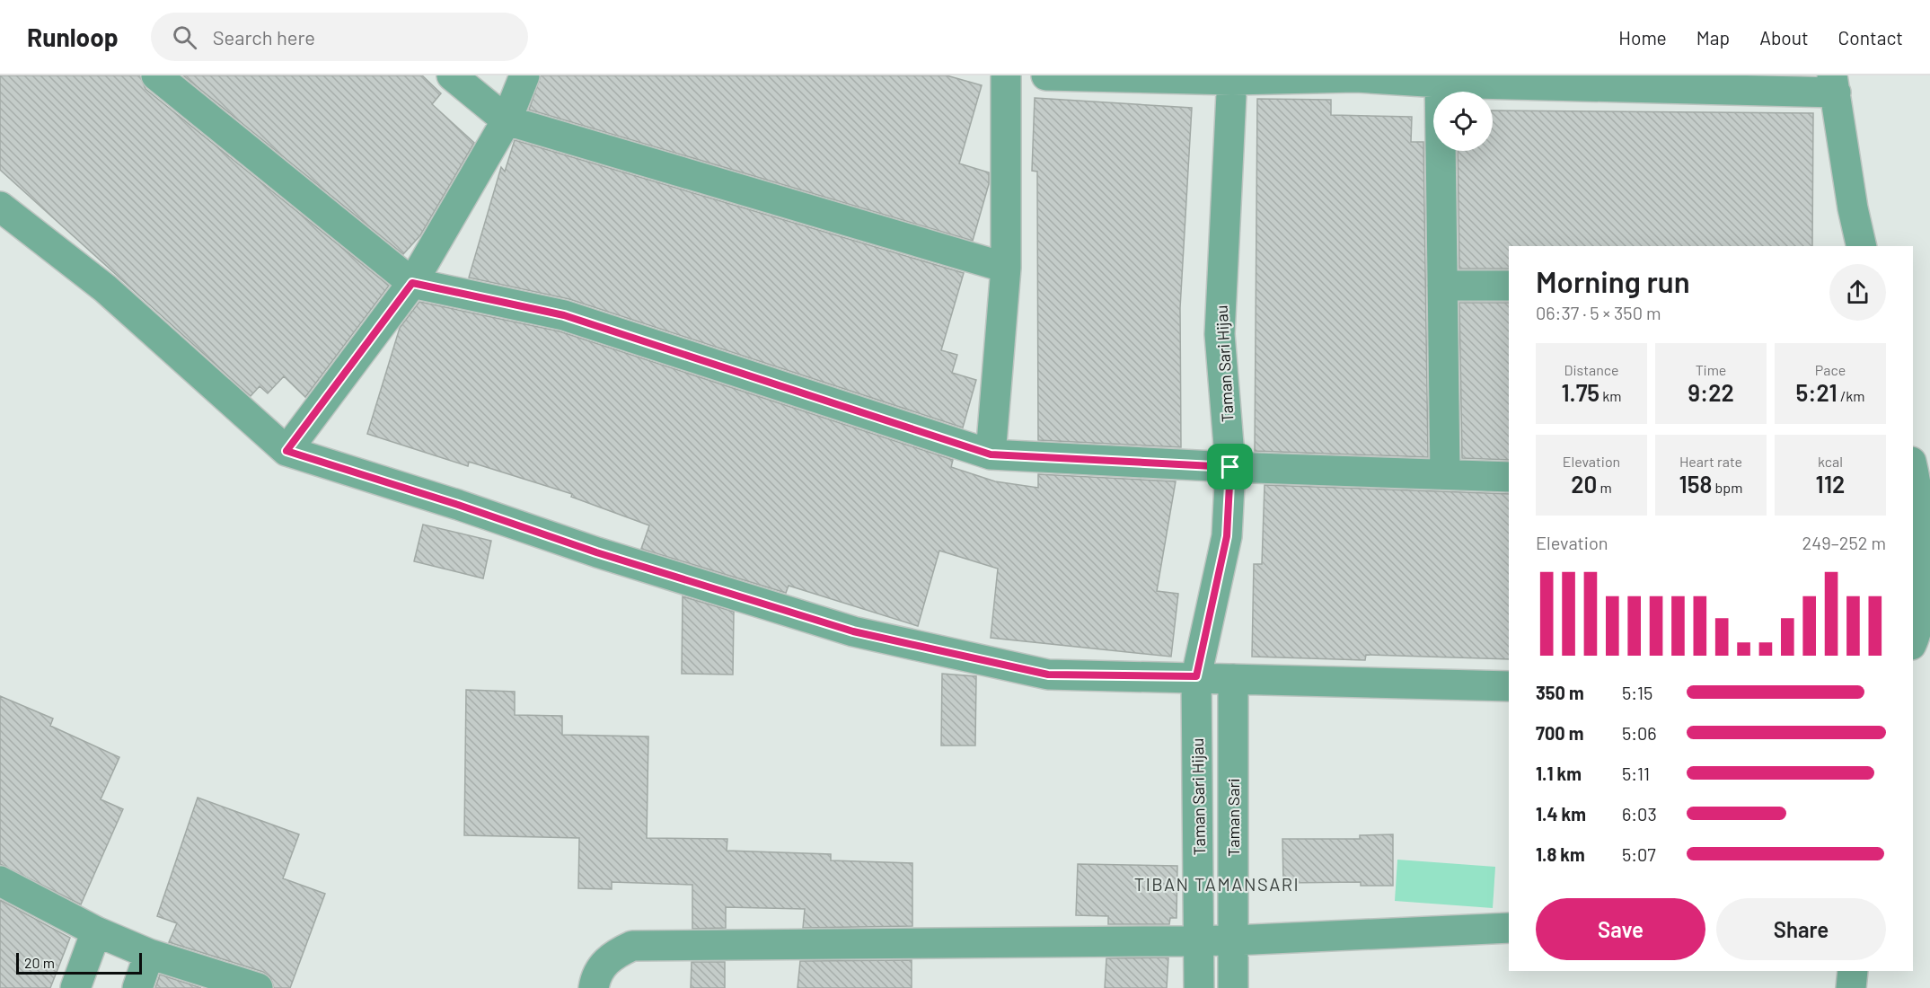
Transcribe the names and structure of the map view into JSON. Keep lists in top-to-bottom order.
{
  "streets": {
    "street": ["Taman Sari Hijau", "Taman Sari"]
  },
  "districts": ["TIBAN TAMANSARI"],
  "scale_bar": "20 m",
  "page": {
    "header": "Runloop",
    "search": "Search here",
    "nav": [
      "Home",
      "Map",
      "About",
      "Contact"
    ],
    "heading": ["Morning run", "06:37 · 5 × 350 m"],
    "stats": [
      ["Distance", "1.75 km"],
      ["Time", "9:22"],
      ["Pace", "5:21 /km"],
      ["Elevation", "20 m"],
      ["Heart rate", "158 bpm"],
      ["kcal", "112"]
    ],
    "chart": ["Elevation", "249–252 m"],
    "list": [
      {
        "name": "350 m",
        "note": "5:15"
      },
      {
        "name": "700 m",
        "note": "5:06"
      },
      {
        "name": "1.1 km",
        "note": "5:11"
      },
      {
        "name": "1.4 km",
        "note": "6:03"
      },
      {
        "name": "1.8 km",
        "note": "5:07"
      }
    ],
    "buttons": ["Save", "Share"],
    "scale": "20 m"
  }
}
